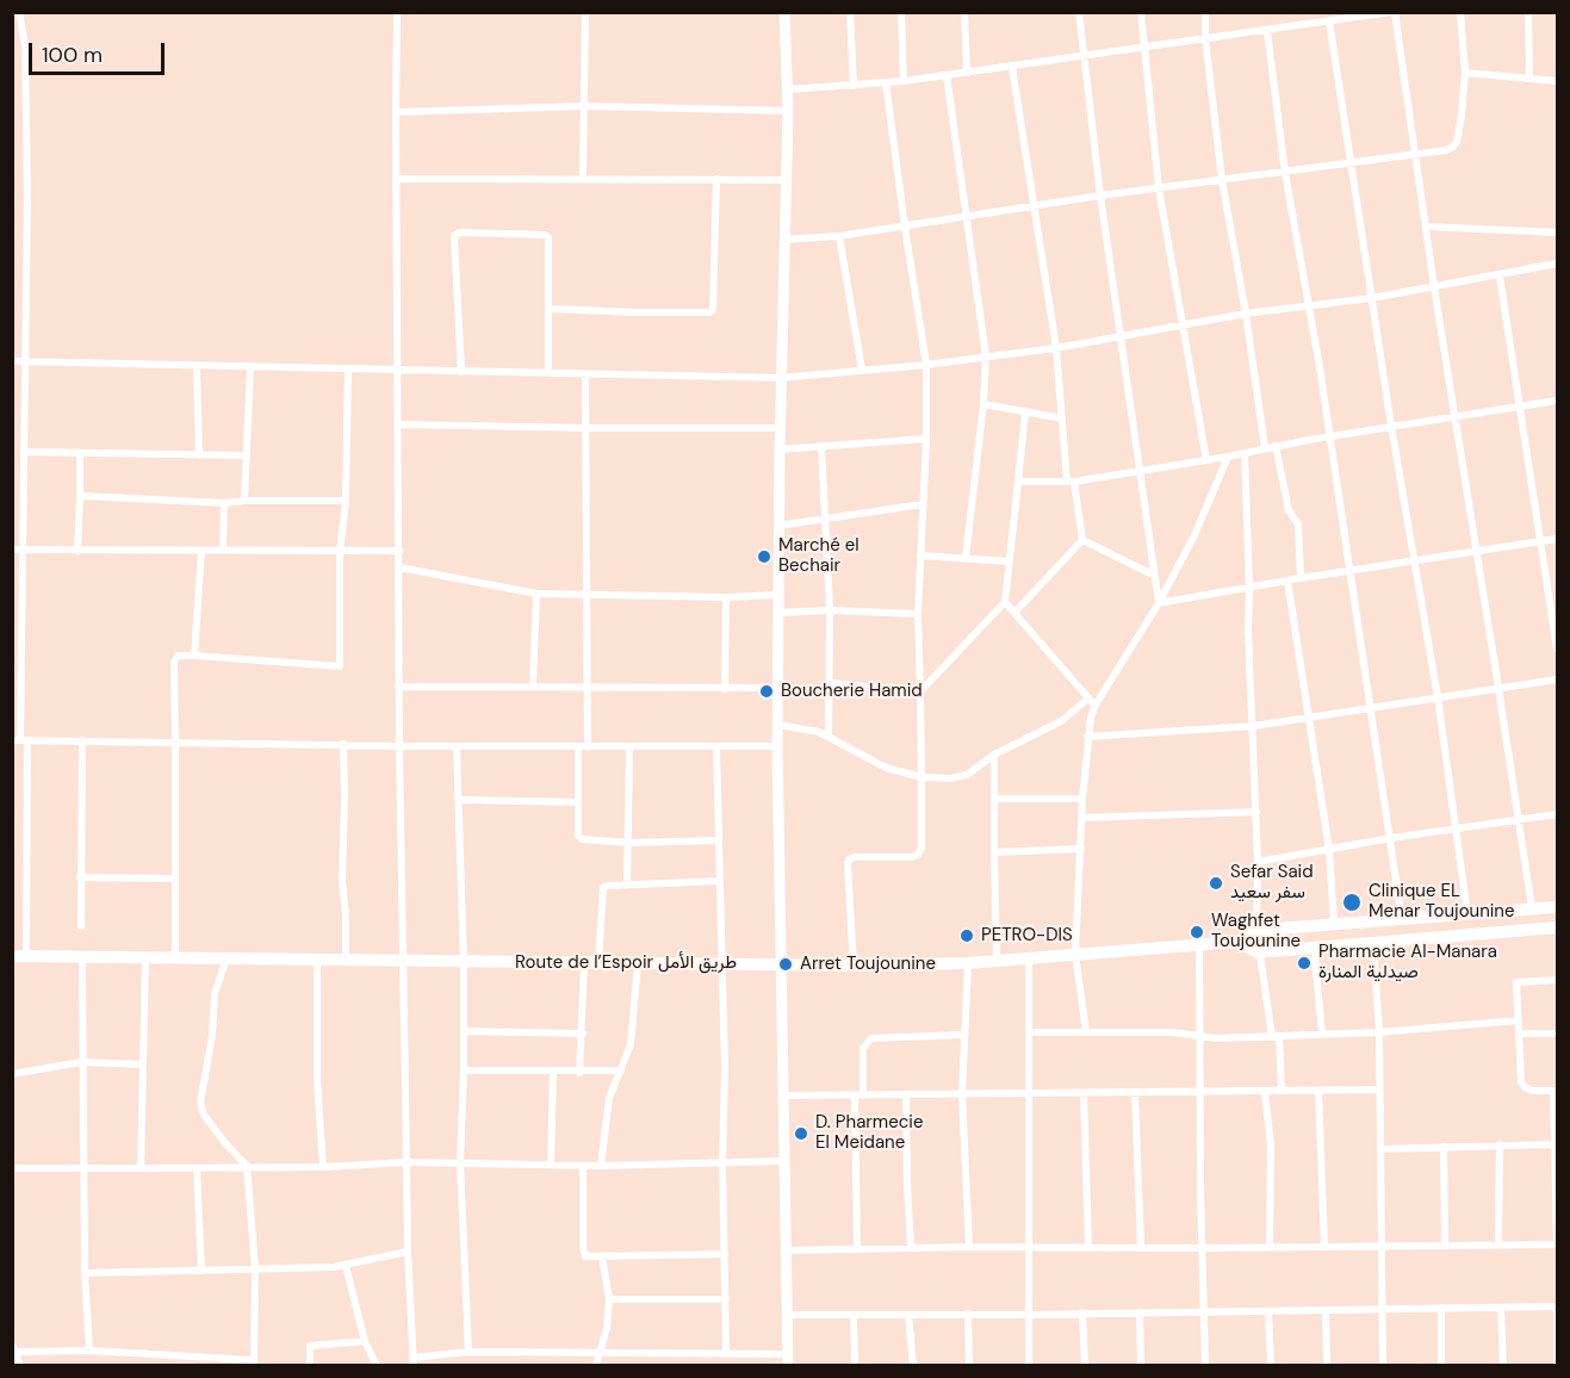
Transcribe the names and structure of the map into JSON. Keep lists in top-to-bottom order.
{
  "streets": {
    "highway": ["Route de l’Espoir طريق الأمل"]
  },
  "places": [
    "Marché el Bechair",
    "Boucherie Hamid",
    "Sefar Said سفر سعيد",
    "Clinique EL Menar Toujounine",
    "Waghfet Toujounine",
    "PETRO-DIS",
    "Pharmacie Al-Manara صيدلية المنارة",
    "Arret Toujounine",
    "D. Pharmecie El Meidane"
  ],
  "scale_bar": "100 m"
}
